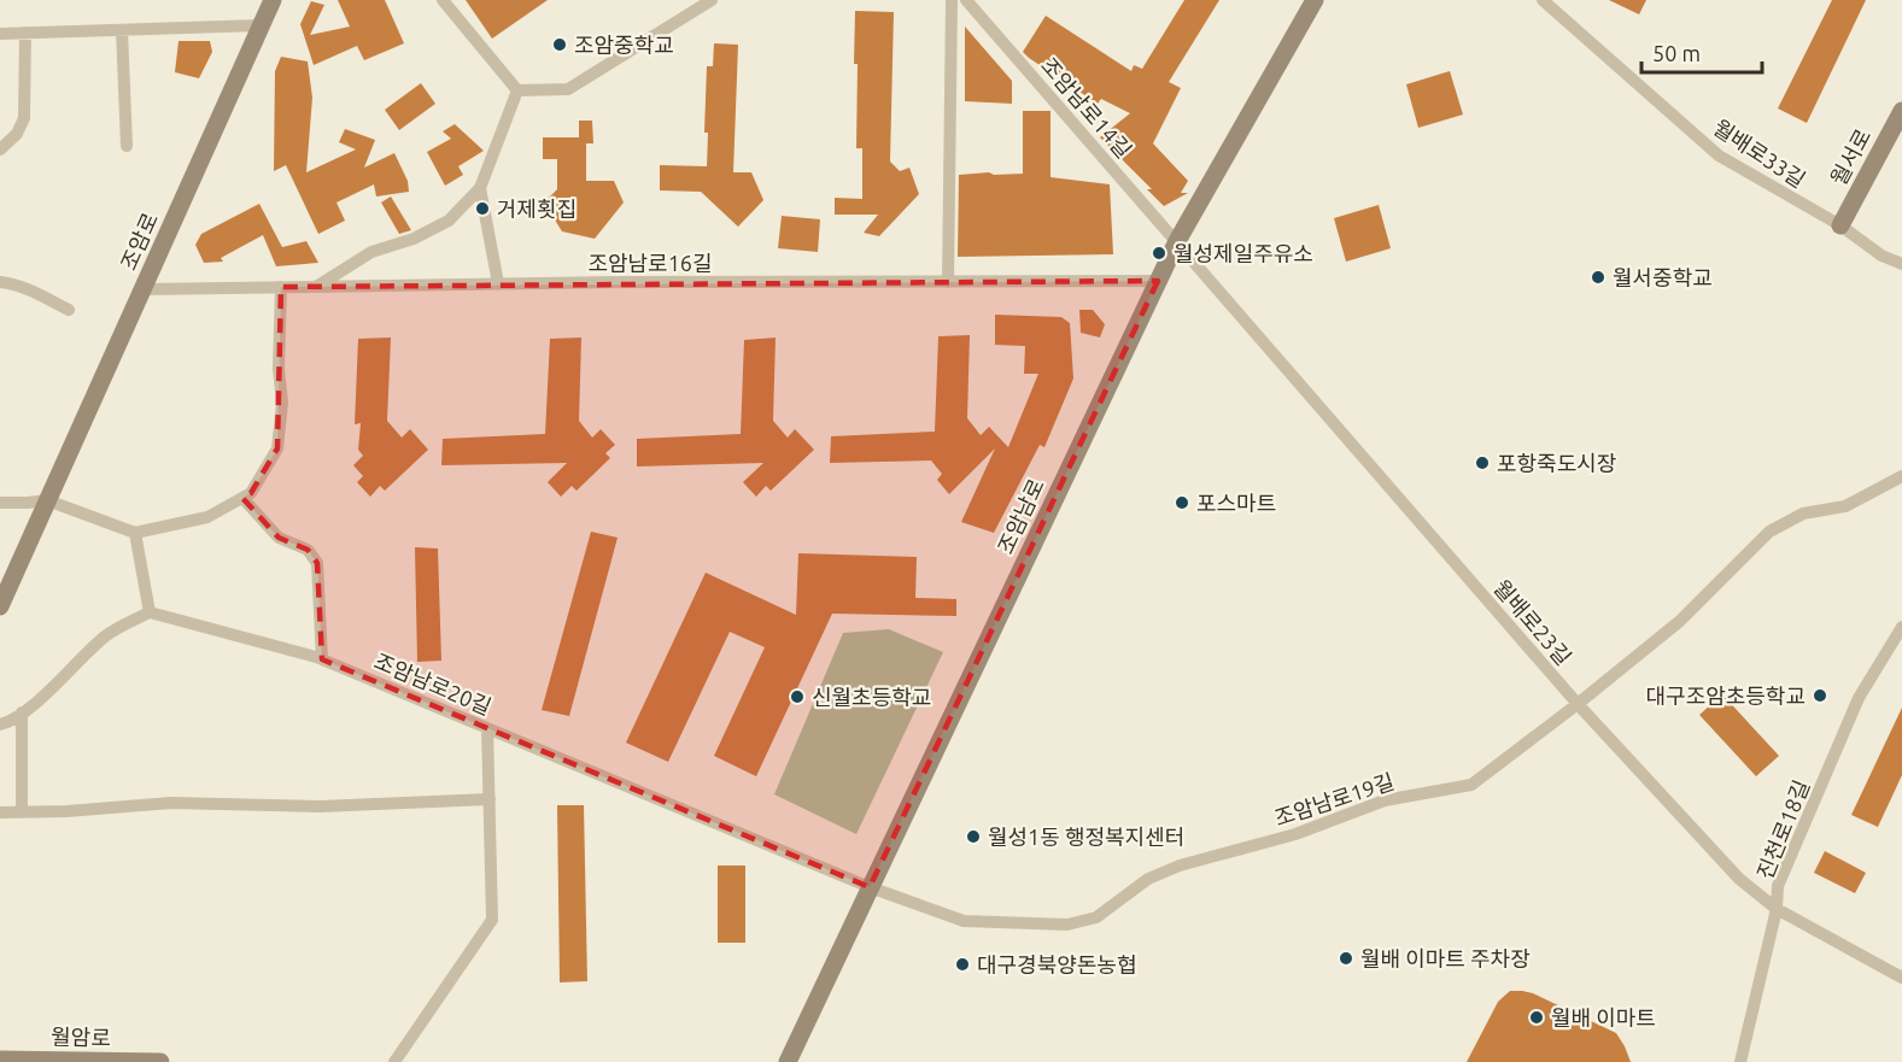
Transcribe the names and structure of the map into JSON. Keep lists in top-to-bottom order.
{
  "streets": {
    "main road": [
      "월서로",
      "조암로",
      "조암남로",
      "월암로"
    ],
    "street": [
      "조암남로14길",
      "월배로33길",
      "조암남로16길",
      "월배로23길",
      "조암남로20길",
      "조암남로19길",
      "진천로18길"
    ]
  },
  "crossings": [
    ["조암남로14길", "조암남로"],
    ["조암남로14길", "월배로23길"],
    ["월배로33길", "월서로"],
    ["조암로", "조암남로16길"],
    ["조암남로16길", "조암남로"],
    ["조암남로", "월배로23길"],
    ["조암남로", "조암남로20길"],
    ["조암남로", "조암남로19길"],
    ["월배로23길", "조암남로19길"],
    ["월배로23길", "진천로18길"],
    ["조암남로20길", "조암남로19길"]
  ],
  "places": [
    "조암중학교",
    "거제횟집",
    "월성제일주유소",
    "월서중학교",
    "포항죽도시장",
    "포스마트",
    "대구조암초등학교",
    "신월초등학교",
    "월성1동 행정복지센터",
    "월배 이마트 주차장",
    "대구경북양돈농협",
    "월배 이마트"
  ],
  "scale_bar": "50 m"
}
